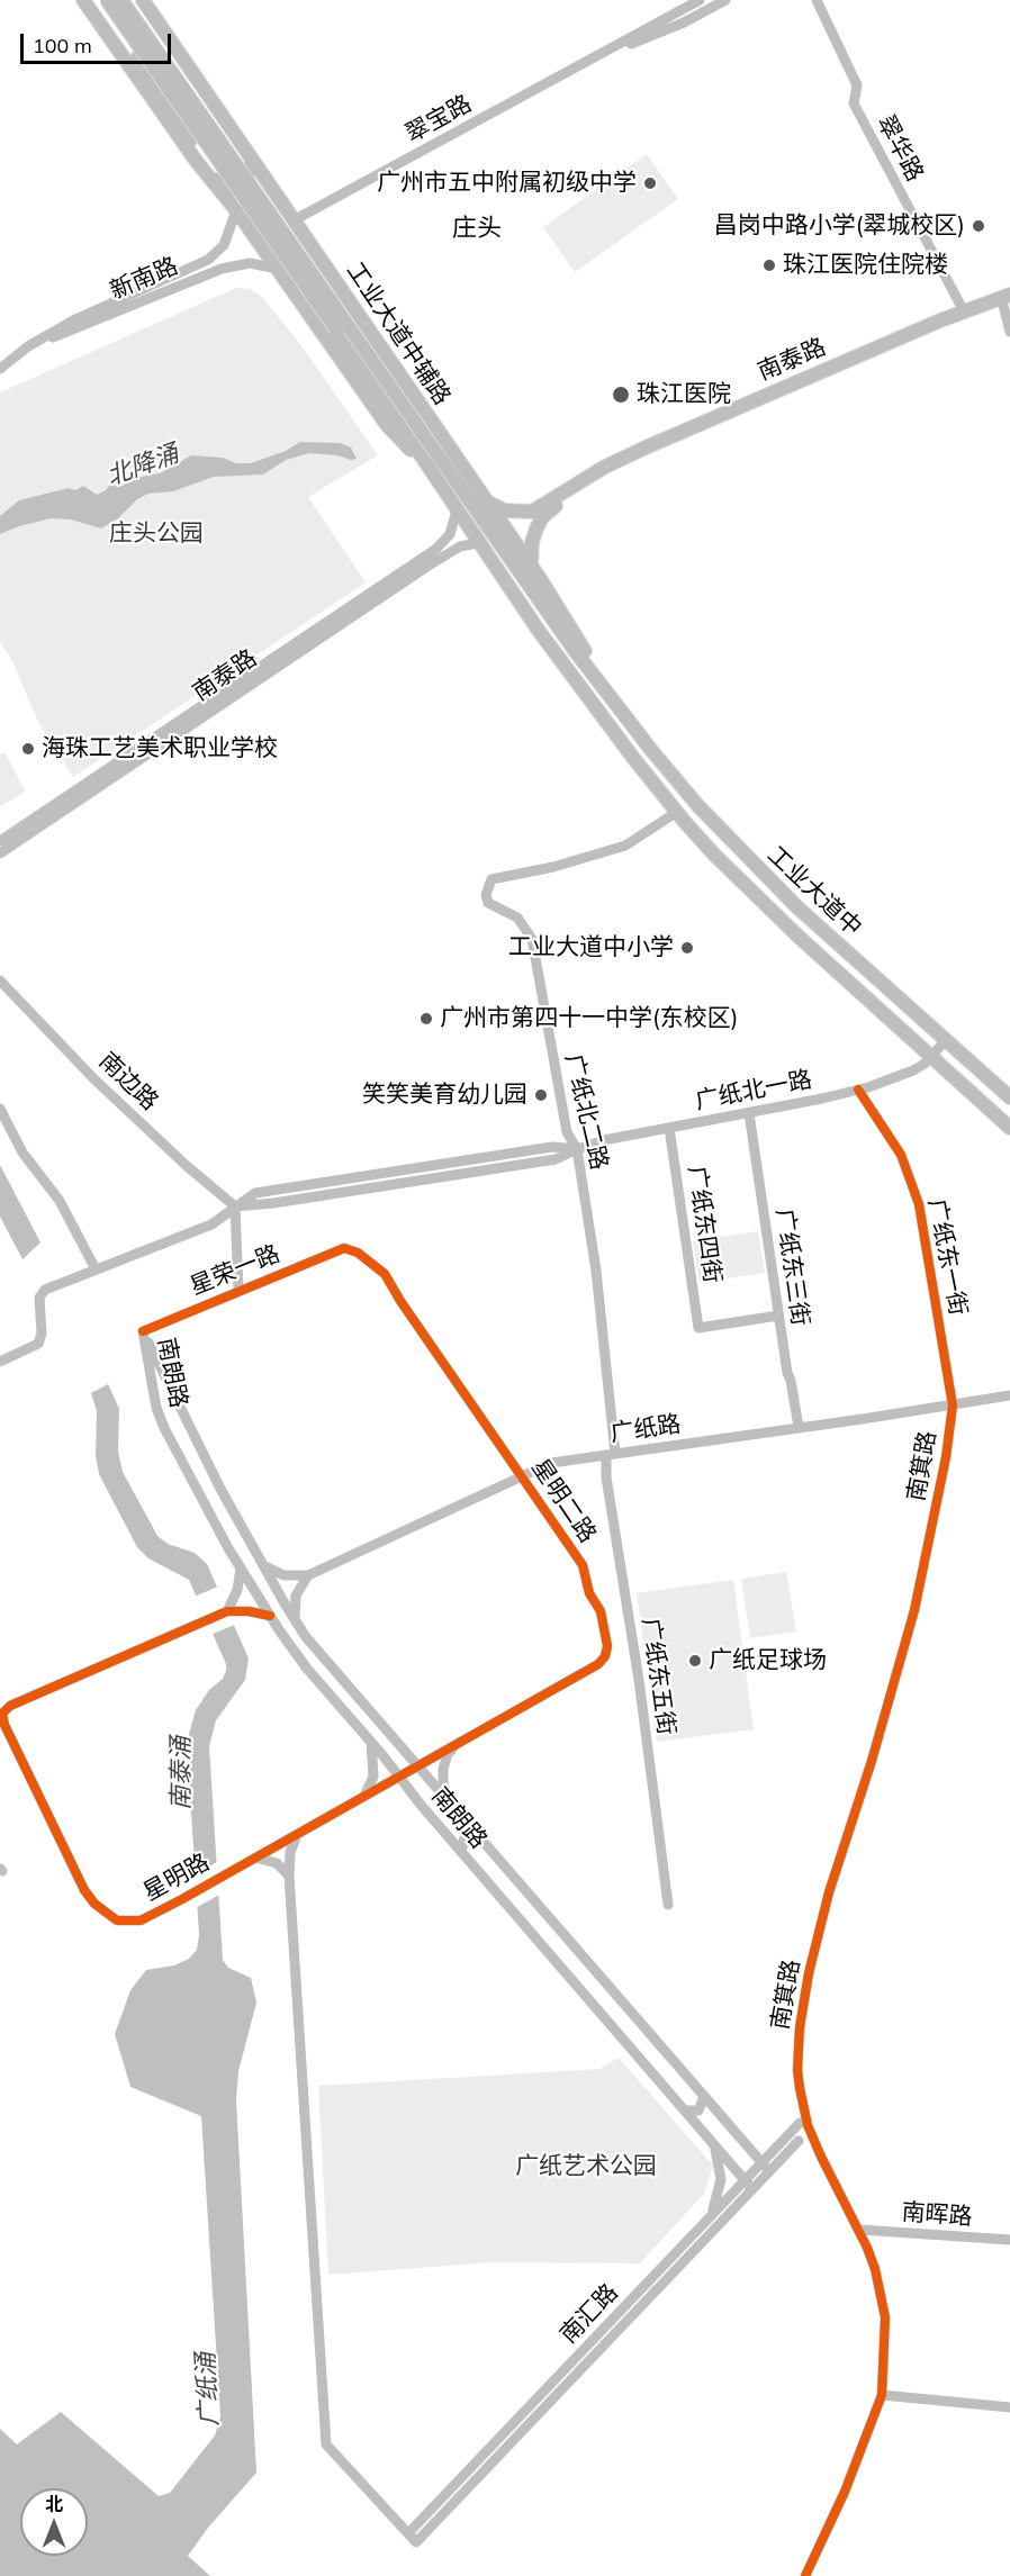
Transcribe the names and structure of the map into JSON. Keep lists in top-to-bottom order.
{
  "streets": {
    "main road": ["工业大道中辅路", "南泰路", "工业大道中"],
    "street": [
      "翠宝路",
      "翠华路",
      "新南路",
      "南边路",
      "广纸北一路",
      "广纸北二路",
      "广纸东四街",
      "广纸东一街",
      "广纸东三街",
      "星荣一路",
      "南朗路",
      "广纸路",
      "南箕路",
      "星明二路",
      "广纸东五街",
      "星明路",
      "南晖路",
      "南汇路"
    ]
  },
  "crossings": [
    ["翠宝路", "工业大道中辅路"],
    ["翠华路", "南泰路"],
    ["工业大道中辅路", "南泰路"],
    ["工业大道中辅路", "工业大道中"],
    ["工业大道中", "广纸北一路"],
    ["南边路", "广纸北一路"],
    ["广纸北一路", "广纸北二路"],
    ["广纸北一路", "广纸东四街"],
    ["广纸北一路", "广纸东一街"],
    ["广纸北一路", "广纸东三街"],
    ["广纸北二路", "广纸路"],
    ["广纸北二路", "广纸东五街"],
    ["广纸东四街", "广纸东三街"],
    ["广纸东一街", "广纸路"],
    ["广纸东一街", "南箕路"],
    ["广纸东三街", "广纸路"],
    ["星荣一路", "南朗路"],
    ["星荣一路", "星明二路"],
    ["南朗路", "星明二路"],
    ["南朗路", "星明路"],
    ["南朗路", "南汇路"],
    ["广纸路", "南箕路"],
    ["广纸路", "星明二路"],
    ["广纸路", "广纸东五街"],
    ["南箕路", "南晖路"],
    ["星明二路", "星明路"]
  ],
  "districts": ["庄头"],
  "water": ["北降涌", "南泰涌", "广纸涌"],
  "parks": ["庄头公园", "广纸艺术公园"],
  "places": [
    "广州市五中附属初级中学",
    "昌岗中路小学(翠城校区)",
    "珠江医院住院楼",
    "珠江医院",
    "海珠工艺美术职业学校",
    "工业大道中小学",
    "广州市第四十一中学(东校区)",
    "笑笑美育幼儿园",
    "广纸足球场"
  ],
  "scale_bar": "100 m",
  "north": "top"
}
